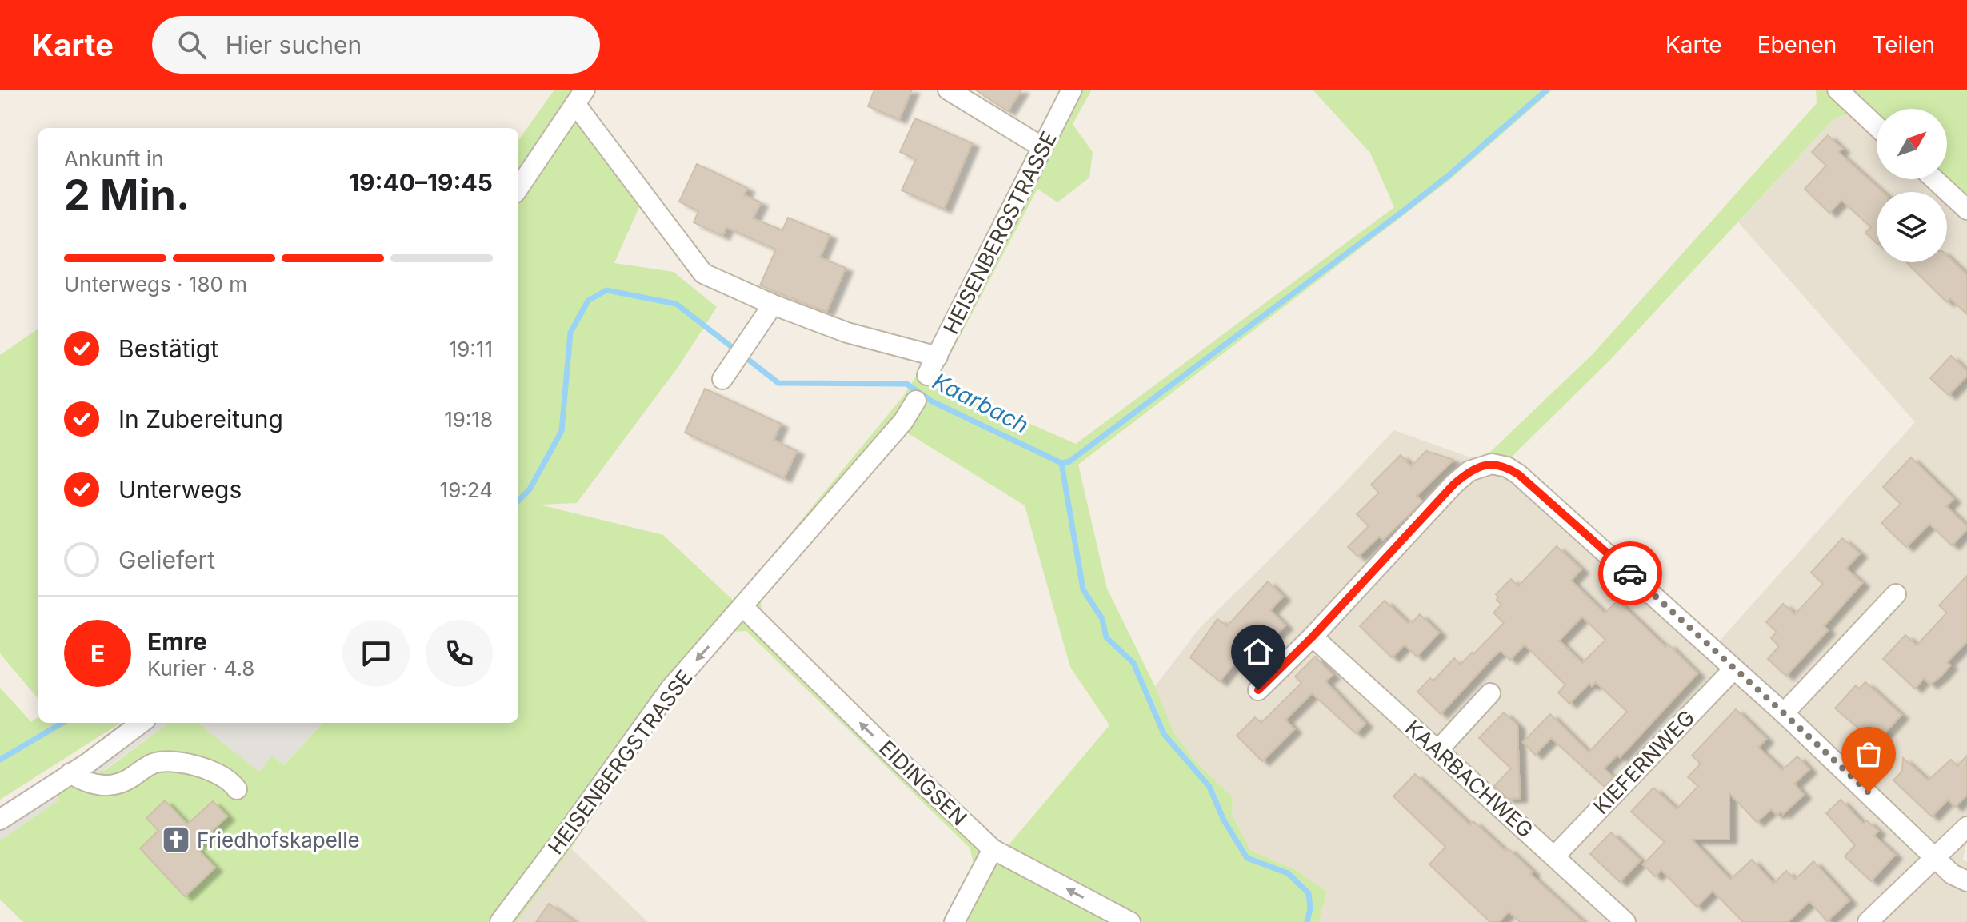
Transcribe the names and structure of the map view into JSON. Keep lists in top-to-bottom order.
{
  "streets": {
    "street": [
      "HEISENBERGSTRASSE",
      "KIEFERNWEG",
      "KAARBACHWEG",
      "EIDINGSEN"
    ]
  },
  "crossings": [
    ["HEISENBERGSTRASSE", "EIDINGSEN"],
    ["KIEFERNWEG", "KAARBACHWEG"]
  ],
  "one_way": ["HEISENBERGSTRASSE", "EIDINGSEN"],
  "water": ["Kaarbach"],
  "places": {
    "church": ["Friedhofskapelle"]
  },
  "north": "top right",
  "page": {
    "header": "Karte",
    "search": "Hier suchen",
    "nav": ["Karte", "Ebenen", "Teilen"],
    "heading": ["2 Min.", "Ankunft in", "19:40–19:45"],
    "panel": ["Emre", "Kurier · 4.8"],
    "bar": "Unterwegs · 180 m",
    "list": [
      ["Bestätigt", "19:11"],
      ["In Zubereitung", "19:18"],
      ["Unterwegs", "19:24"],
      "Geliefert"
    ],
    "round": "E"
  }
}
